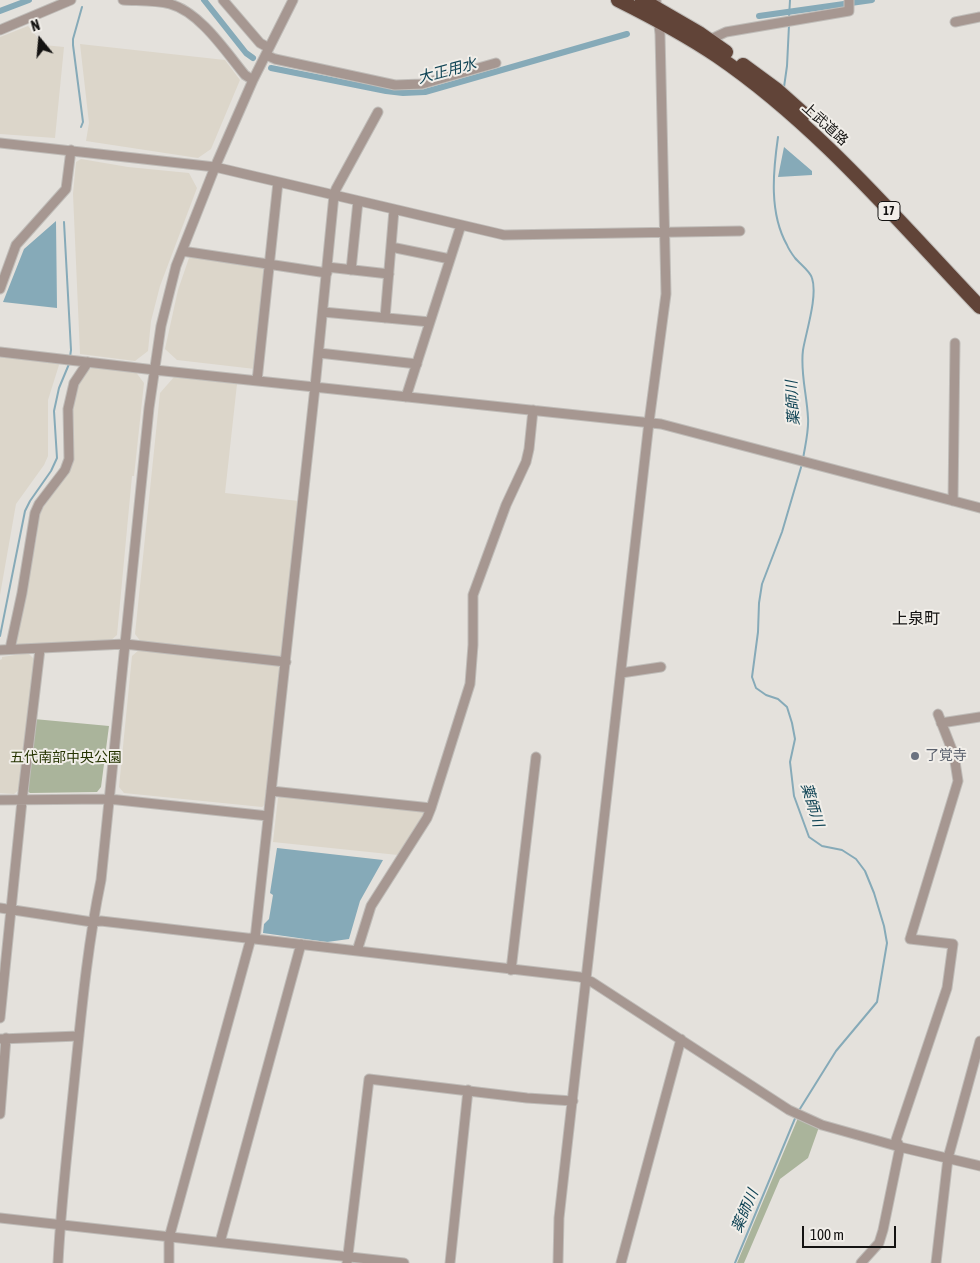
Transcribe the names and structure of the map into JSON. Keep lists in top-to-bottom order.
{
  "streets": {
    "highway": ["上武道路", "17"]
  },
  "districts": ["上泉町"],
  "water": ["大正用水", "薬師川"],
  "parks": ["五代南部中央公園"],
  "places": ["了覚寺"],
  "scale_bar": "100 m",
  "north": "top"
}
